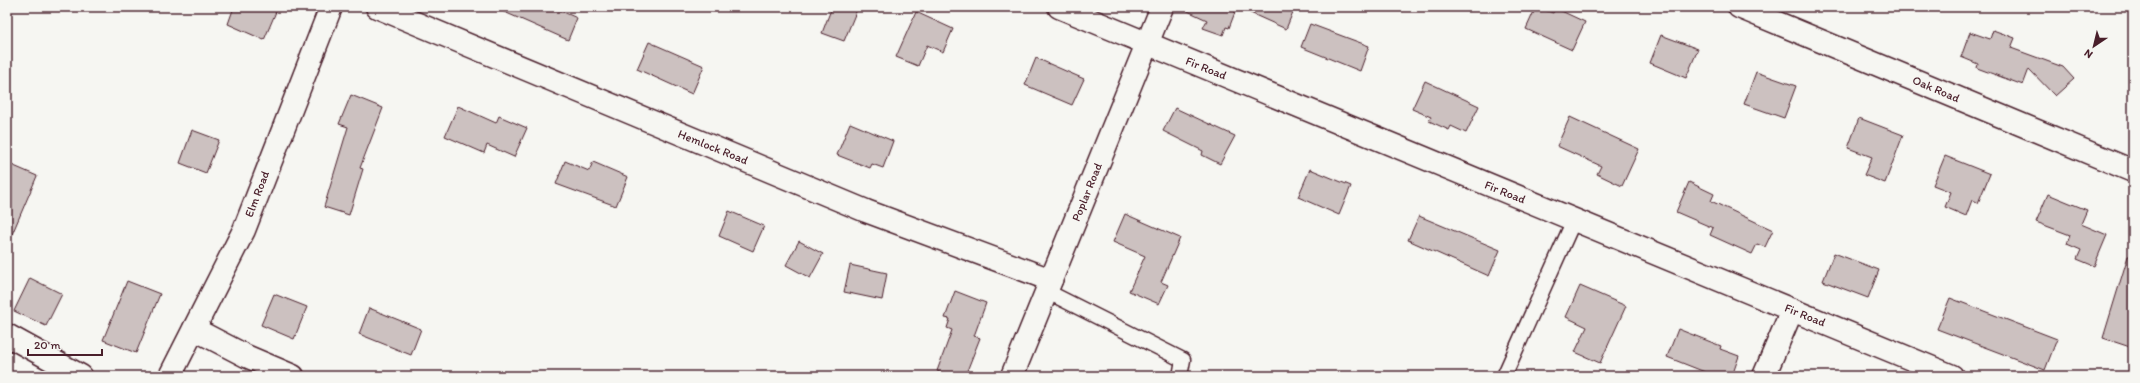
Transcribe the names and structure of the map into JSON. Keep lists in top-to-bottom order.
{
  "streets": {
    "street": [
      "Fir Road",
      "Oak Road",
      "Hemlock Road",
      "Poplar Road",
      "Elm Road"
    ]
  },
  "crossings": [
    ["Fir Road", "Poplar Road"],
    ["Hemlock Road", "Poplar Road"]
  ],
  "scale_bar": "20 m",
  "north": "bottom left"
}
